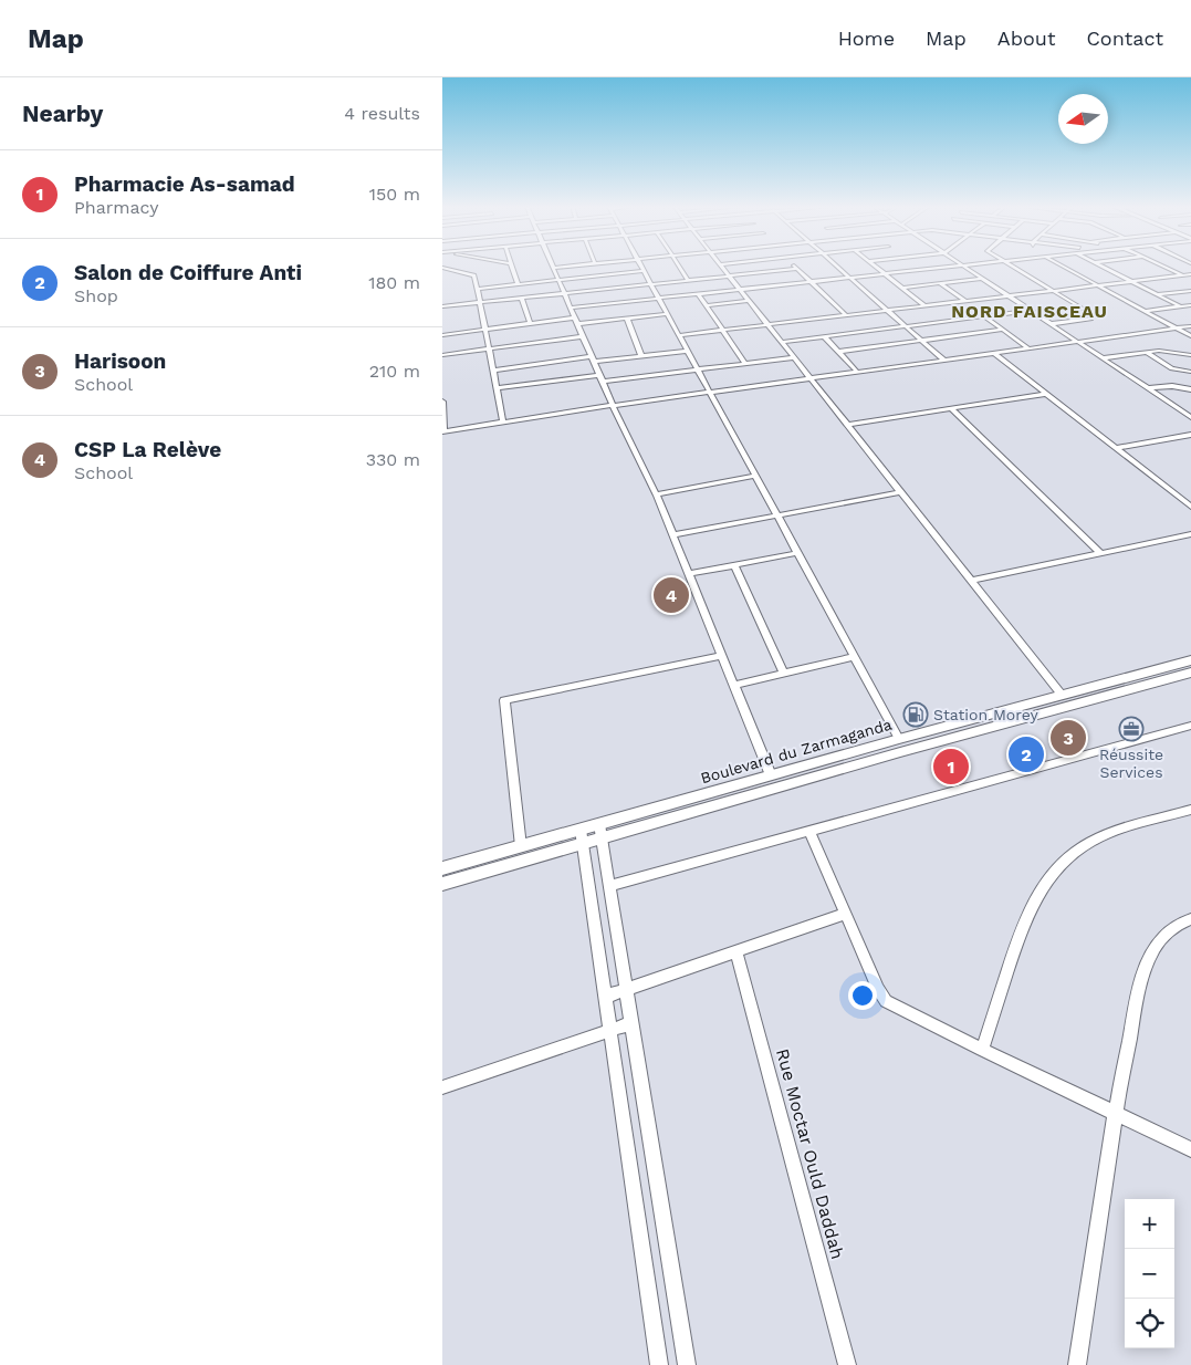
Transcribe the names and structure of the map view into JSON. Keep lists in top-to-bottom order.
{
  "streets": {
    "main road": ["Boulevard du Zarmaganda"],
    "street": ["Rue Moctar Ould Daddah"]
  },
  "districts": ["NORD FAISCEAU"],
  "places": {
    "fuel station": ["Station Morey"],
    "office": ["Réussite Services"]
  },
  "north": "left",
  "page": {
    "header": "Map",
    "nav": [
      "Home",
      "Map",
      "About",
      "Contact"
    ],
    "heading": ["Nearby", "4 results"],
    "list": [
      {
        "mark": "1",
        "name": "Pharmacie As-samad",
        "note": "Pharmacy",
        "value": "150 m"
      },
      {
        "mark": "2",
        "name": "Salon de Coiffure Anti",
        "note": "Shop",
        "value": "180 m"
      },
      {
        "mark": "3",
        "name": "Harisoon",
        "note": "School",
        "value": "210 m"
      },
      {
        "mark": "4",
        "name": "CSP La Relève",
        "note": "School",
        "value": "330 m"
      }
    ],
    "pins": [
      "4",
      "3",
      "2",
      "1"
    ],
    "map_buttons": ["+", "−"]
  }
}
